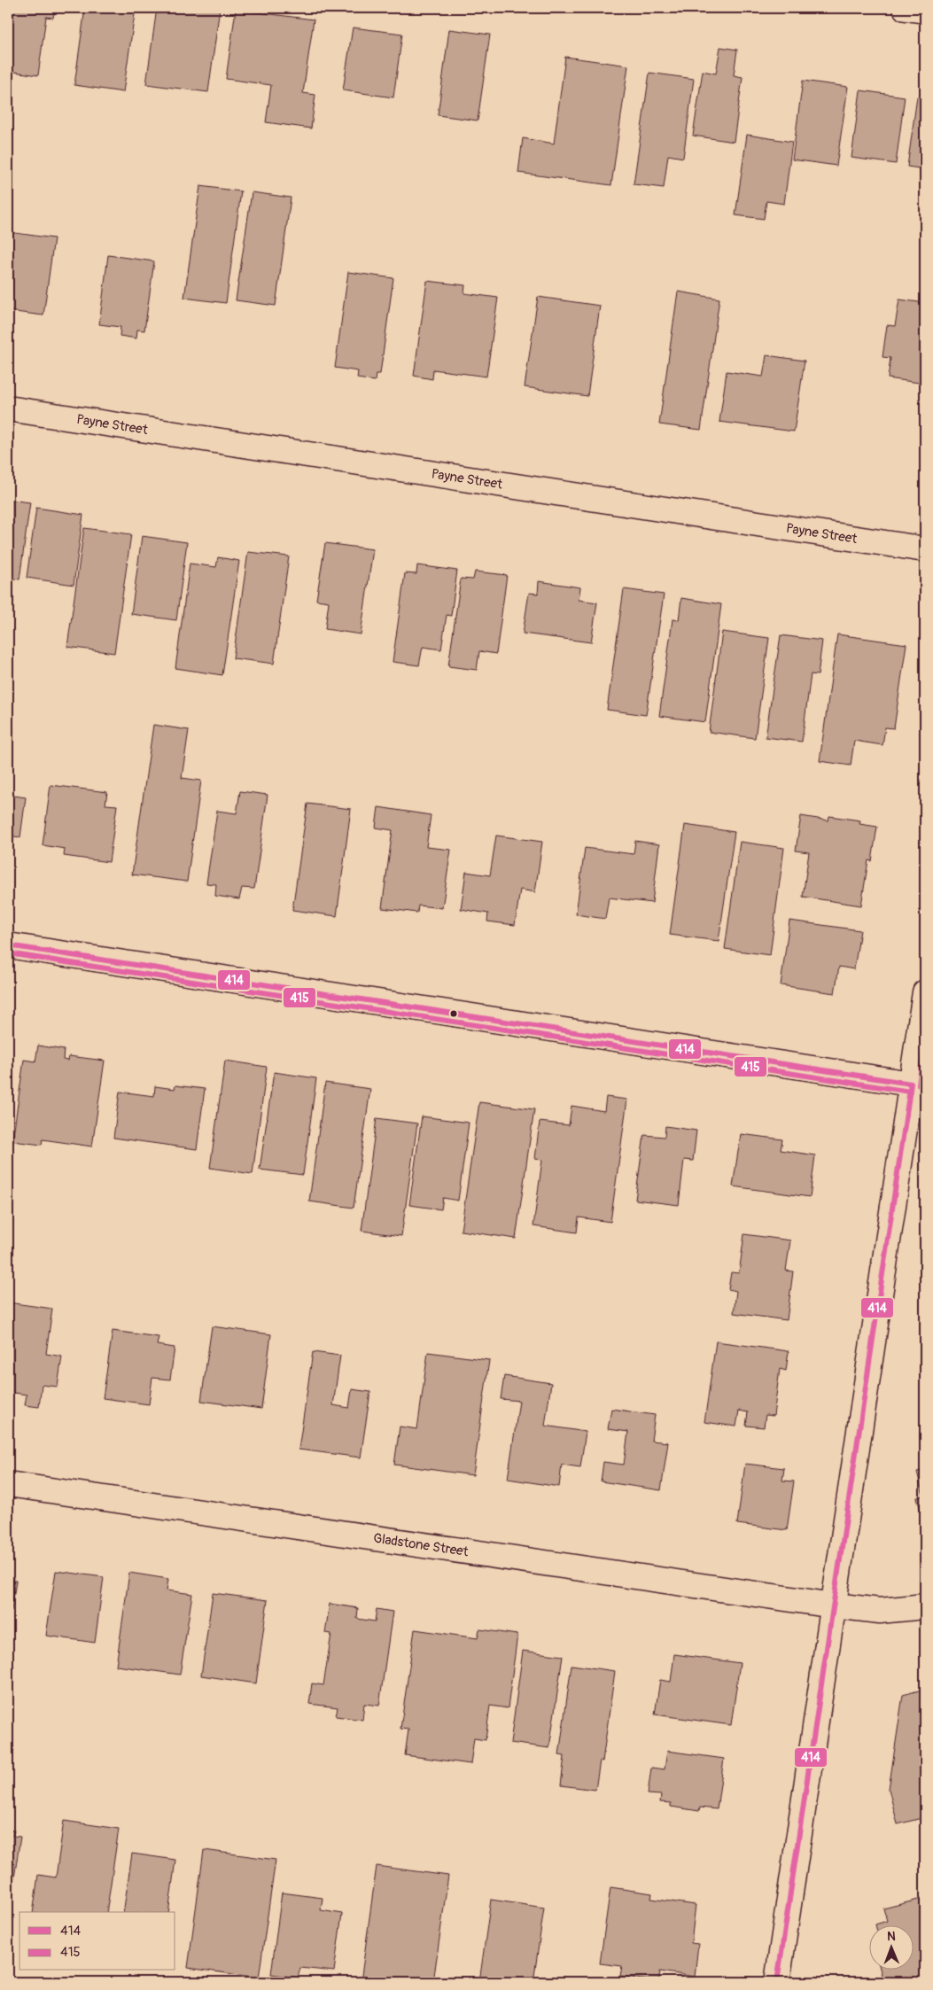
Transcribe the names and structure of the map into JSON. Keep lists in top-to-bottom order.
{
  "streets": {
    "street": ["Payne Street", "Gladstone Street"]
  },
  "lines": ["transit line 414", "transit line 415"],
  "legend": ["414", "415"],
  "north": "top"
}
